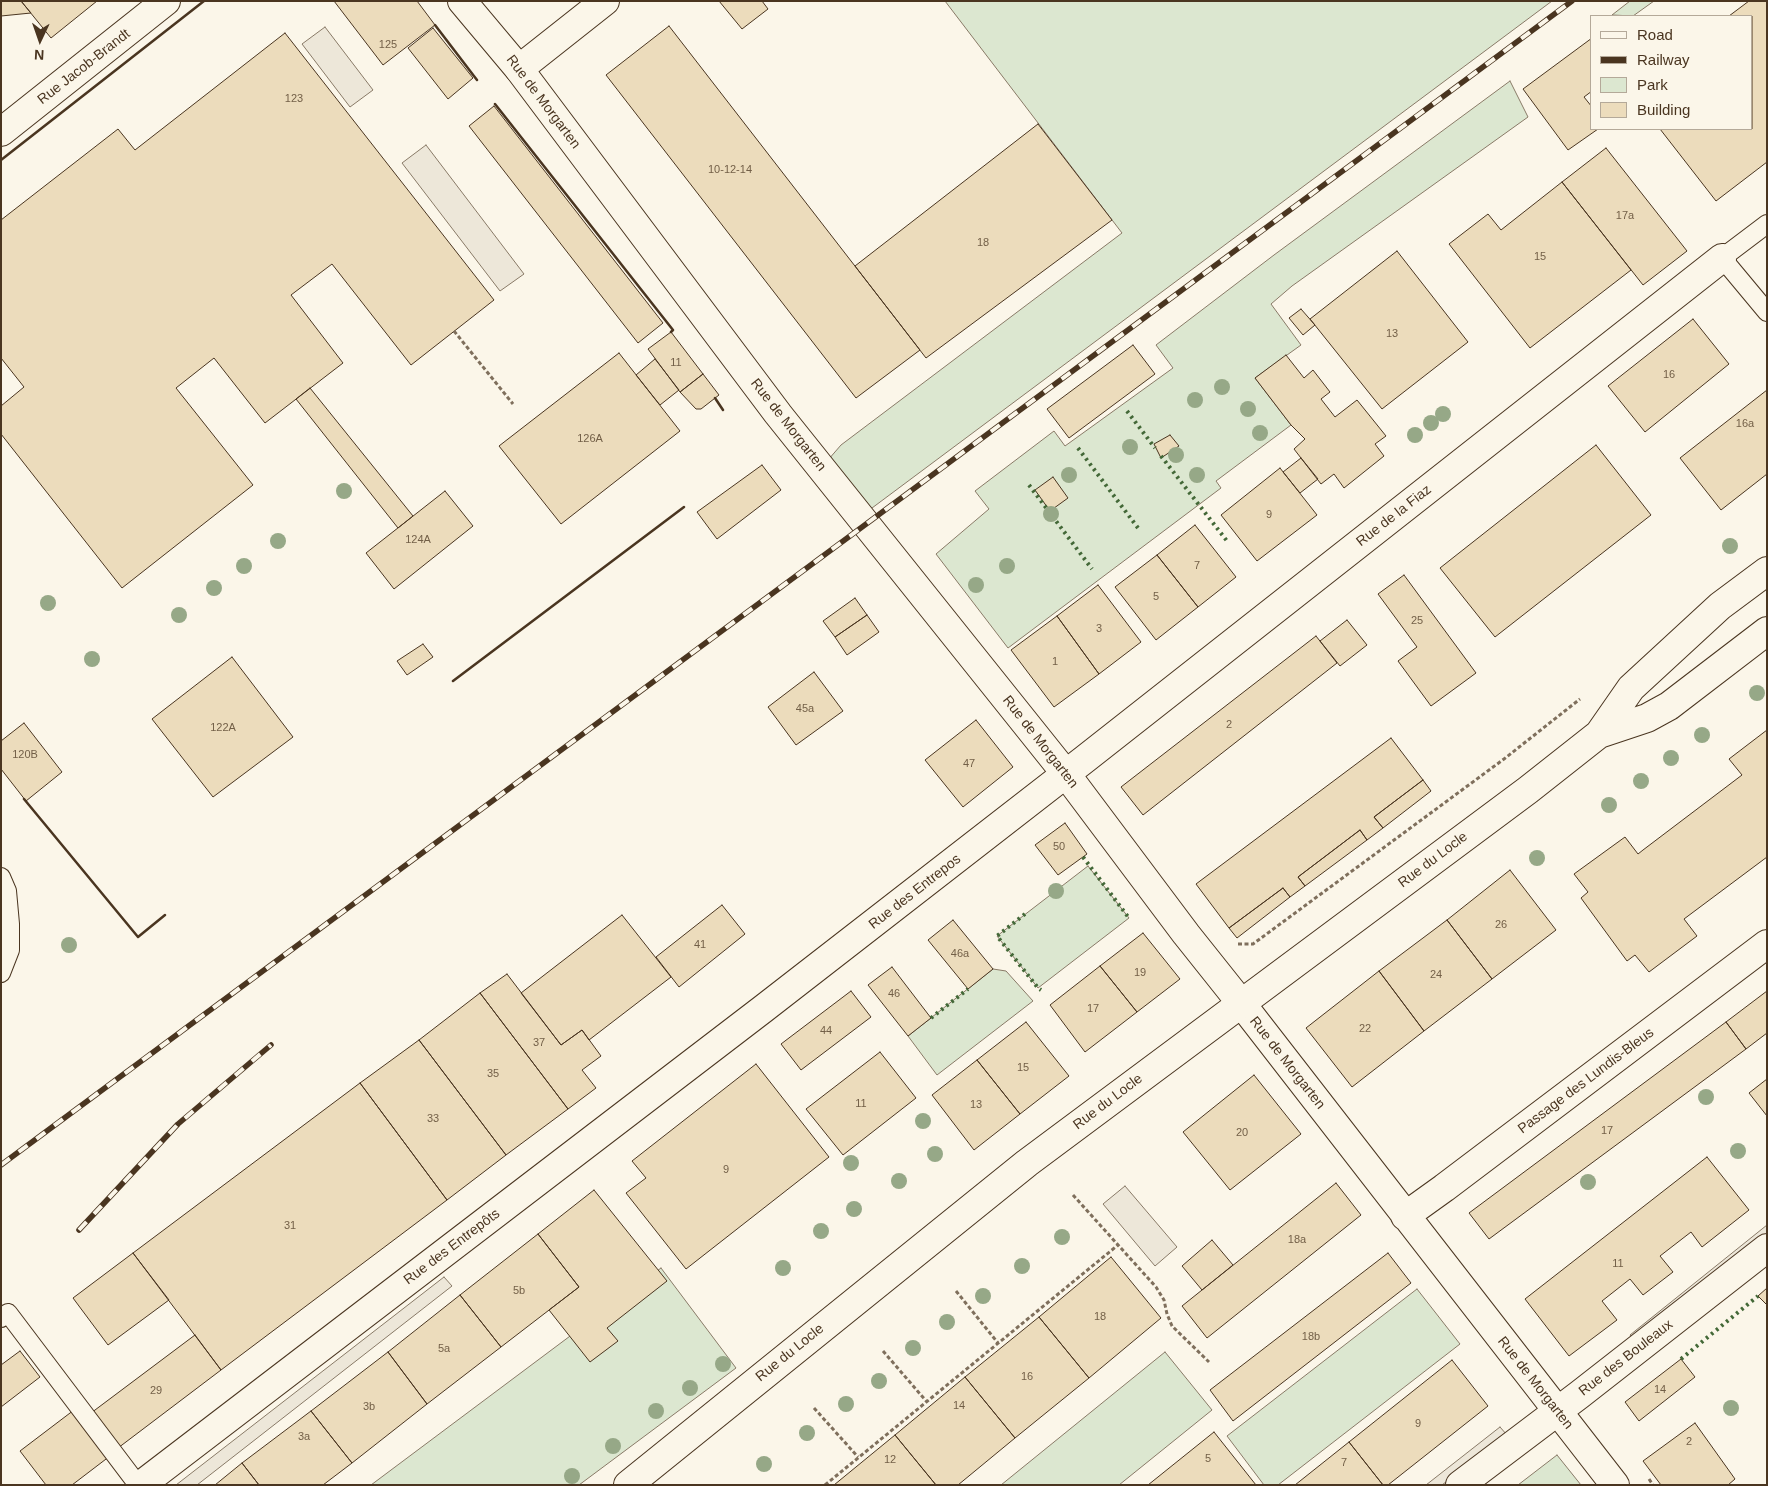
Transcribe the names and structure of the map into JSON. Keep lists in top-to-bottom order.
{
  "streets": {
    "street": [
      "Rue Jacob-Brandt",
      "Rue de Morgarten",
      "Rue de la Fiaz",
      "Rue du Locle",
      "Rue des Entrepos",
      "Passage des Lundis-Bleus",
      "Rue des Entrepôts",
      "Rue des Bouleaux"
    ]
  },
  "crossings": [
    ["Rue de Morgarten", "Rue de la Fiaz"],
    ["Rue de Morgarten", "Rue du Locle"],
    ["Rue de Morgarten", "Rue des Entrepos"],
    ["Rue de Morgarten", "Passage des Lundis-Bleus"],
    ["Rue de Morgarten", "Rue des Bouleaux"],
    ["Rue de la Fiaz", "Rue des Entrepos"],
    ["Rue des Entrepos", "Rue des Entrepôts"]
  ],
  "house_numbers": [
    "125",
    "123",
    "10-12-14",
    "17a",
    "18",
    "15",
    "13",
    "11",
    "16",
    "16a",
    "126A",
    "9",
    "124A",
    "7",
    "5",
    "25",
    "3",
    "1",
    "45a",
    "2",
    "122A",
    "120B",
    "47",
    "50",
    "26",
    "41",
    "46a",
    "19",
    "24",
    "46",
    "17",
    "22",
    "44",
    "37",
    "15",
    "35",
    "11",
    "13",
    "33",
    "17",
    "20",
    "9",
    "31",
    "18a",
    "11",
    "5b",
    "18",
    "18b",
    "5a",
    "16",
    "14",
    "29",
    "14",
    "3b",
    "9",
    "3a",
    "2",
    "5",
    "12",
    "7"
  ],
  "legend": [
    "Road",
    "Railway",
    "Park",
    "Building"
  ],
  "north": "bottom"
}
